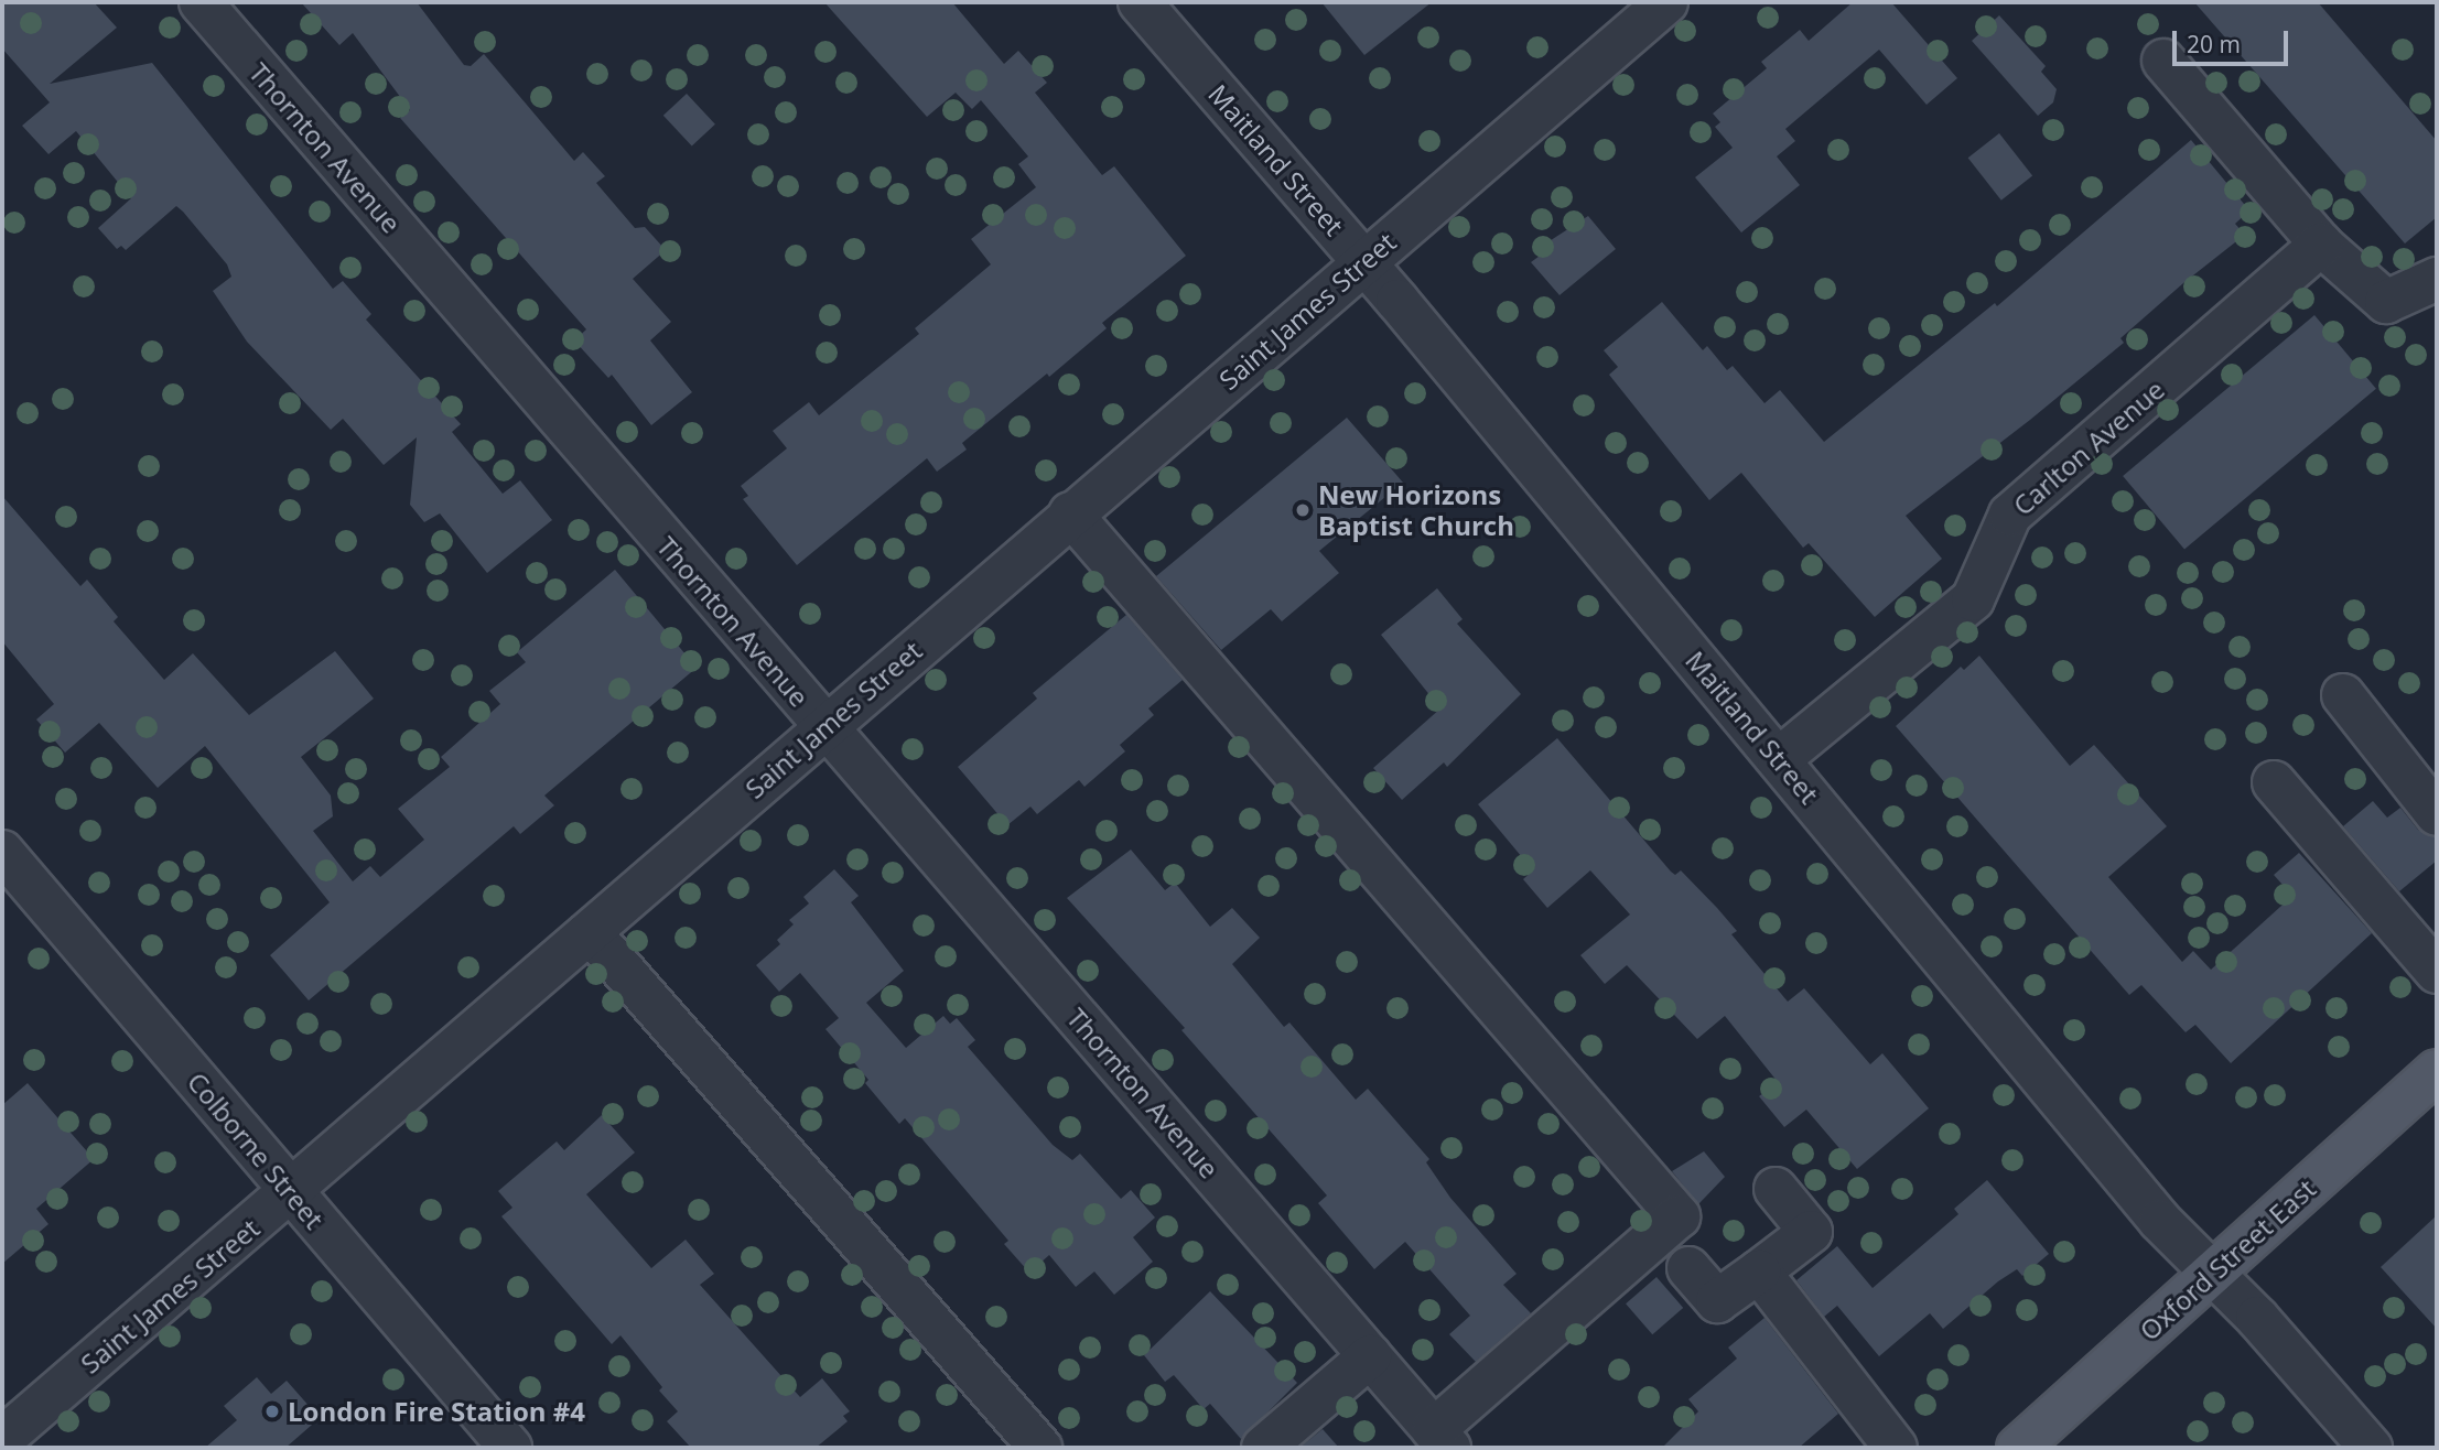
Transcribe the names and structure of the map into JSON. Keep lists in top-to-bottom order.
{
  "streets": {
    "main road": ["Oxford Street East"],
    "street": [
      "Thornton Avenue",
      "Maitland Street",
      "Saint James Street",
      "Carlton Avenue",
      "Colborne Street"
    ]
  },
  "crossings": [
    ["Thornton Avenue", "Saint James Street"],
    ["Maitland Street", "Saint James Street"],
    ["Maitland Street", "Carlton Avenue"],
    ["Maitland Street", "Oxford Street East"],
    ["Saint James Street", "Colborne Street"]
  ],
  "places": ["New Horizons Baptist Church", "London Fire Station #4"],
  "scale_bar": "20 m"
}
